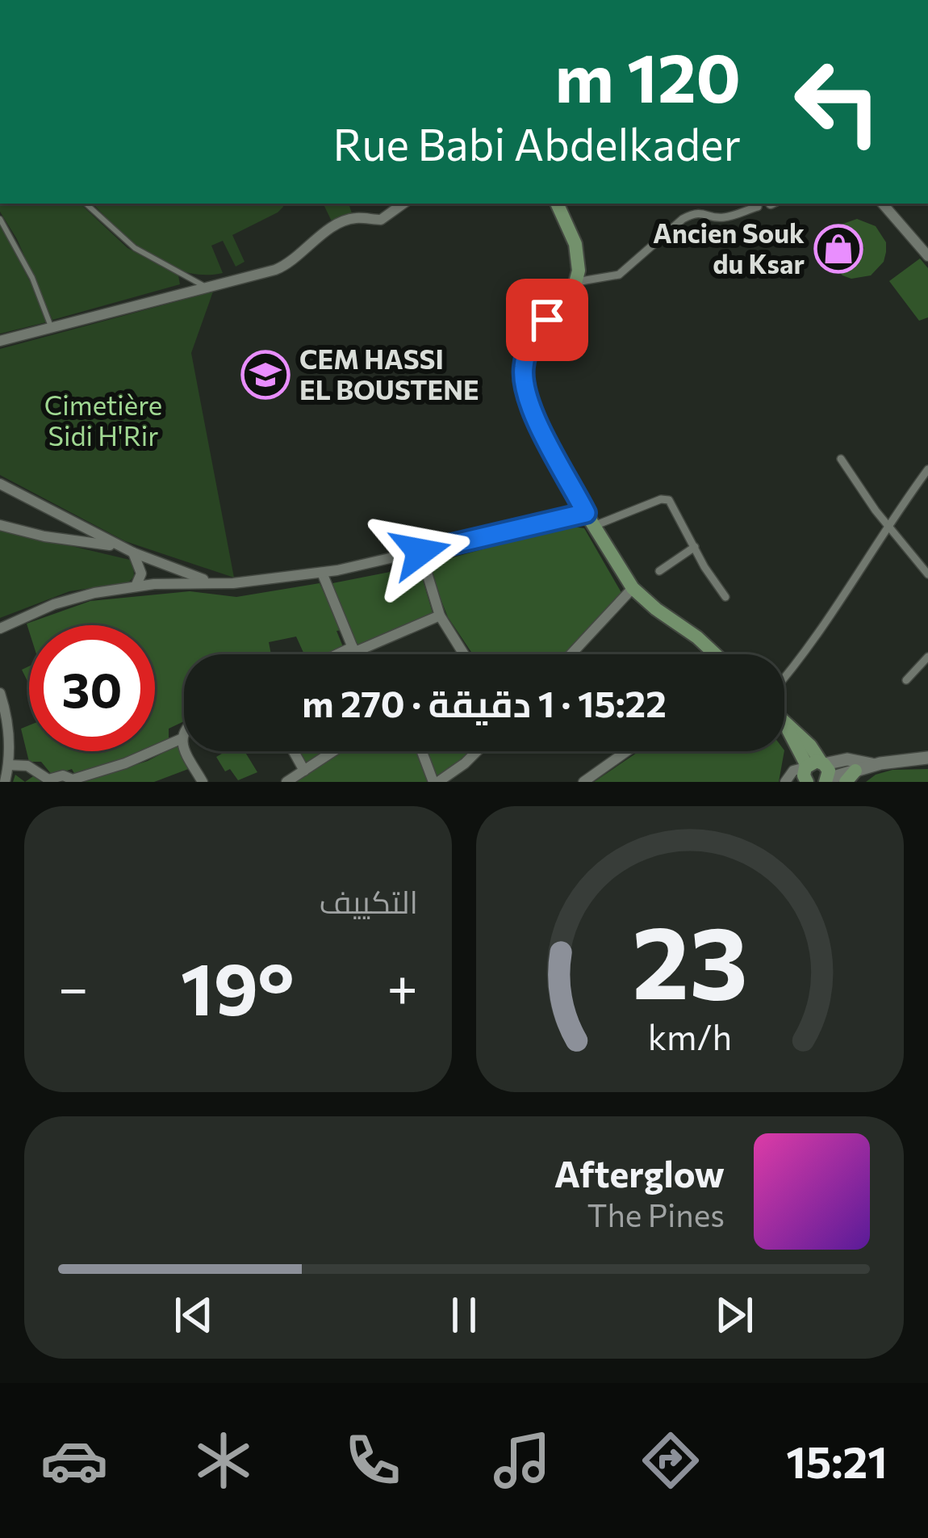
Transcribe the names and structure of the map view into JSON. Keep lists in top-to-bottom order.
{
  "parks": ["Cimetière Sidi H'Rir"],
  "places": {
    "shop": ["Ancien Souk du Ksar"],
    "school or university": ["CEM HASSI EL BOUSTENE"]
  },
  "page": {
    "turn": ["120 m", "Rue Babi Abdelkader"],
    "limit": "30",
    "trip": "15:22 · 1 دقيقة · 270 m",
    "tile": "التكييف",
    "heat": ["−", "19°", "+"],
    "song": ["Afterglow", "The Pines"],
    "tabs": "15:21",
    "gauge": ["23", "km/h"]
  }
}
